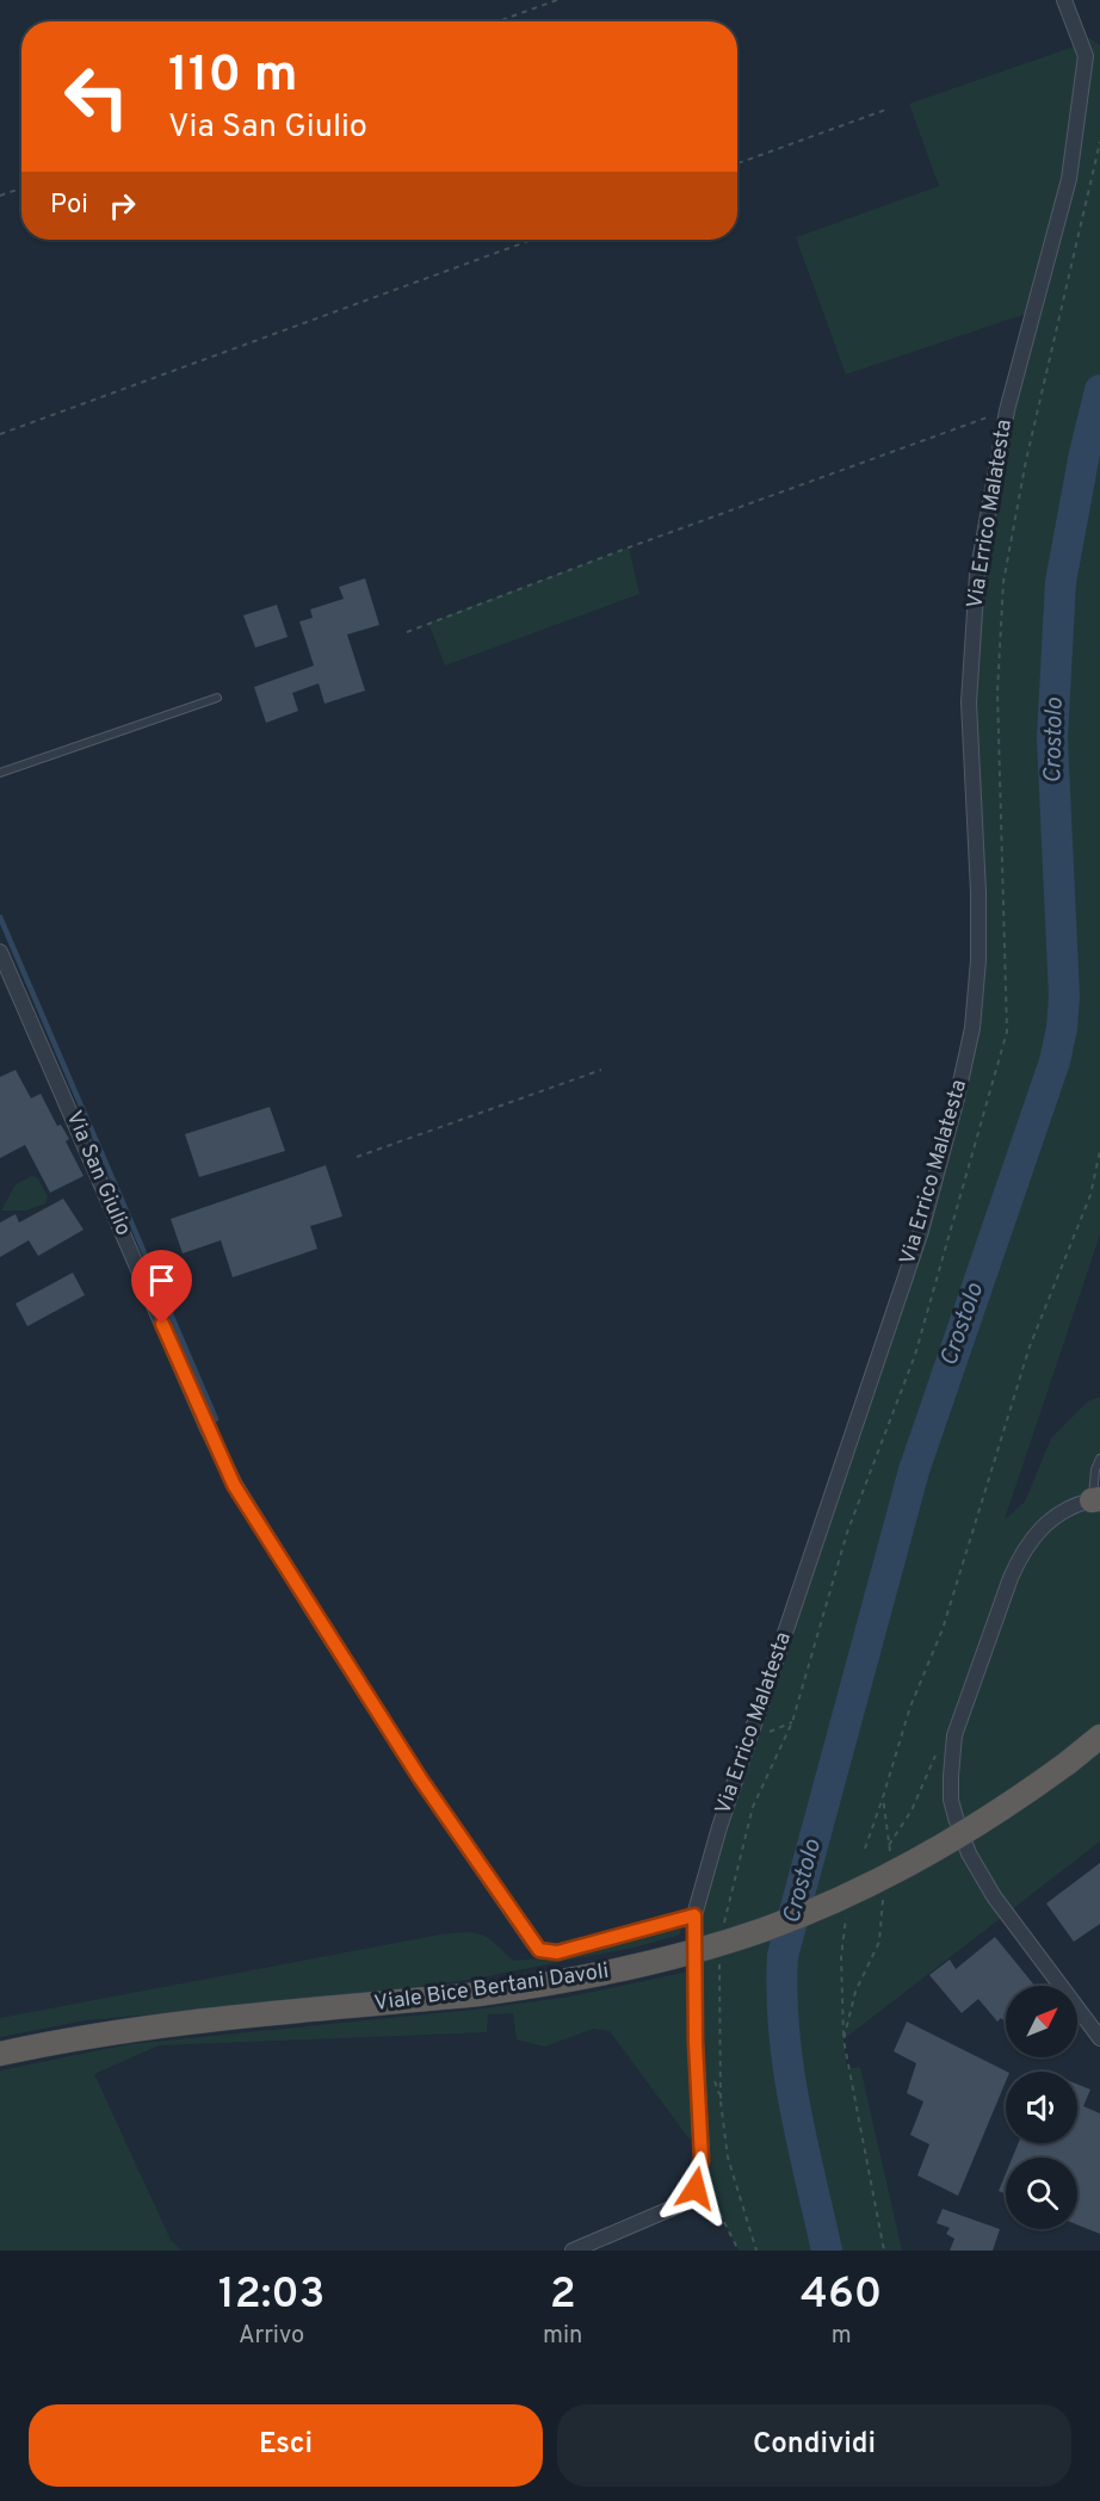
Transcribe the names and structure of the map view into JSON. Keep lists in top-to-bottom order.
{
  "streets": {
    "highway": ["Viale Bice Bertani Davoli"],
    "street": ["Via Errico Malatesta", "Via San Giulio"]
  },
  "crossings": [
    ["Via Errico Malatesta", "Via San Giulio"]
  ],
  "water": ["Crostolo"],
  "north": "top right",
  "page": {
    "turn": ["110 m", "Via San Giulio"],
    "then": "Poi",
    "eta": [
      "12:03",
      "Arrivo",
      "2",
      "min",
      "460",
      "m"
    ],
    "buttons": ["Esci", "Condividi"]
  }
}
